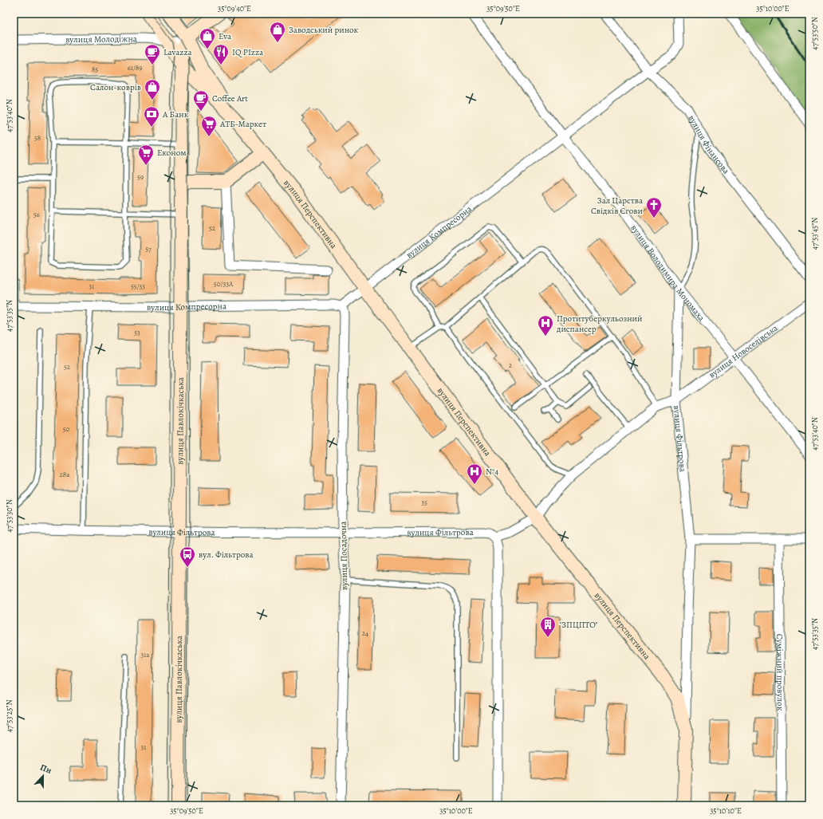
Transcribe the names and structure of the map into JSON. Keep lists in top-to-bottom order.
{
  "streets": {
    "street": [
      "вулиця Молодіжна",
      "вулиця Фінансова",
      "вулиця Перспективна",
      "вулиця Компресорна",
      "вулиця Володимира Мономаха",
      "вулиця Новоселівська",
      "вулиця Павлокічкаська",
      "вулиця Фільтрова",
      "вулиця Посадочна",
      "Суміжний провулок"
    ]
  },
  "crossings": [
    ["вулиця Молодіжна", "вулиця Перспективна"],
    ["вулиця Молодіжна", "вулиця Павлокічкаська"],
    ["вулиця Фінансова", "вулиця Компресорна"],
    ["вулиця Перспективна", "вулиця Компресорна"],
    ["вулиця Перспективна", "вулиця Павлокічкаська"],
    ["вулиця Перспективна", "вулиця Фільтрова"],
    ["вулиця Компресорна", "вулиця Володимира Мономаха"],
    ["вулиця Компресорна", "вулиця Павлокічкаська"],
    ["вулиця Компресорна", "вулиця Посадочна"],
    ["вулиця Володимира Мономаха", "вулиця Новоселівська"],
    ["вулиця Новоселівська", "вулиця Фільтрова"],
    ["вулиця Павлокічкаська", "вулиця Фільтрова"],
    ["вулиця Фільтрова", "вулиця Посадочна"]
  ],
  "places": {
    "shop": ["Заводський ринок", "Eva", "Салон-коврів"],
    "cafe": ["Lavazza", "Coffee Art"],
    "restaurant": ["IQ PIzza"],
    "bank": ["А Банк"],
    "supermarket": ["АТБ-Маркет", "Економ"],
    "church": ["Зал Царства Свідків Єгови"],
    "hospital": ["Протитуберкульозний диспансер", "N°4"],
    "bus stop": ["вул. Фільтрова"],
    "building": ["\"ЗПЦПТО\""]
  },
  "house_numbers": [
    "61/89",
    "85",
    "58",
    "59",
    "56",
    "52",
    "57",
    "50/33А",
    "31",
    "55/33",
    "53",
    "2",
    "52",
    "50",
    "28а",
    "35",
    "24",
    "31а",
    "31"
  ],
  "north": "top",
  "coordinates": [
    "35°09'40\"E",
    "35°09'50\"E",
    "35°10'00\"E",
    "47°53'50\"N",
    "47°53'40\"N",
    "47°53'45\"N",
    "47°53'35\"N",
    "47°53'30\"N",
    "47°53'25\"N",
    "35°10'10\"E"
  ]
}
